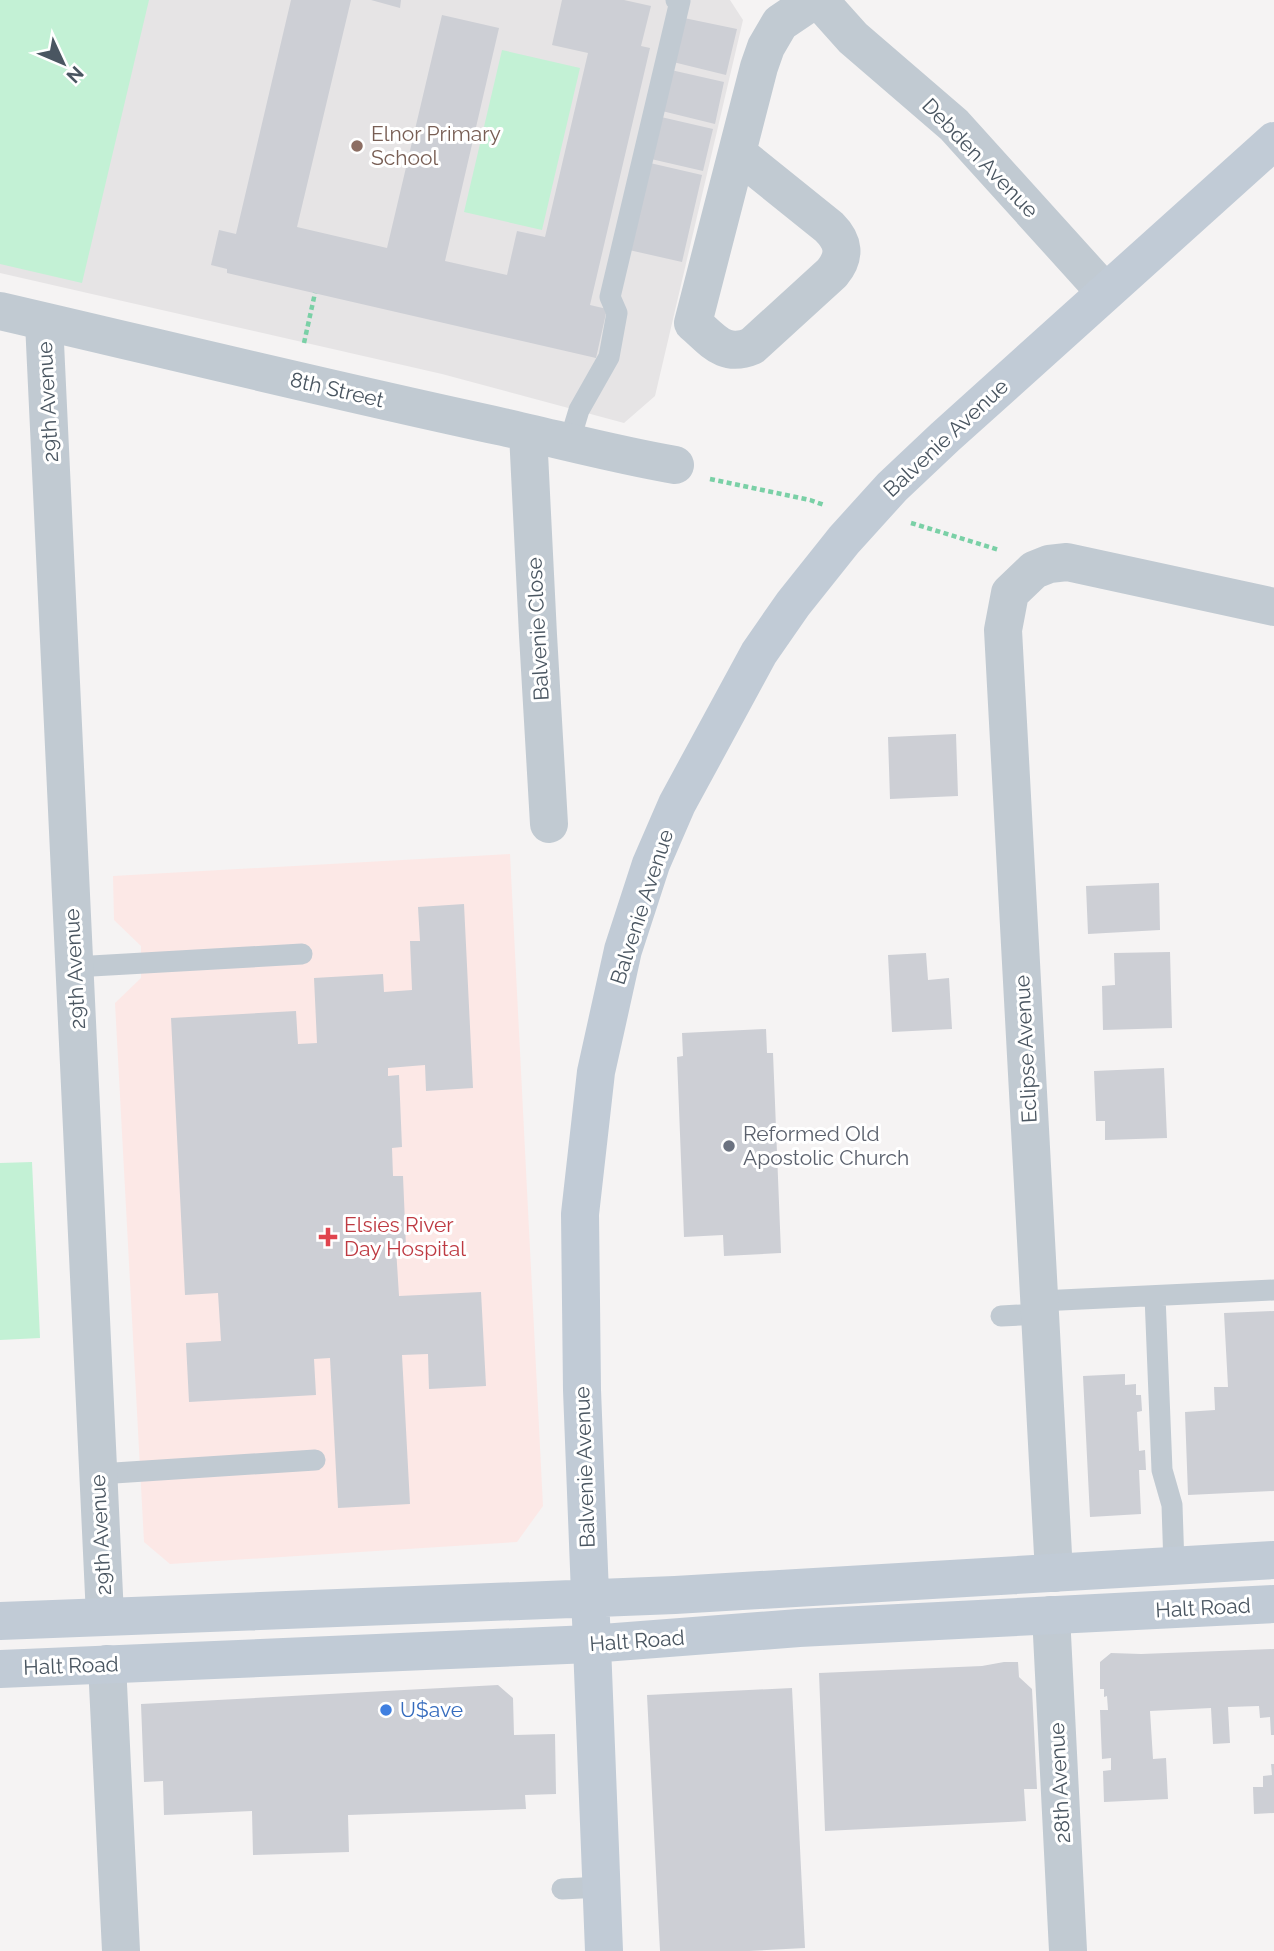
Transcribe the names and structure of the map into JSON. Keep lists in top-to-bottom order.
{
  "streets": {
    "street": [
      "Debden Avenue",
      "8th Street",
      "29th Avenue",
      "Balvenie Avenue",
      "Balvenie Close",
      "Eclipse Avenue",
      "Halt Road",
      "28th Avenue"
    ]
  },
  "crossings": [
    ["Debden Avenue", "Balvenie Avenue"],
    ["8th Street", "29th Avenue"],
    ["8th Street", "Balvenie Close"],
    ["29th Avenue", "Halt Road"],
    ["Balvenie Avenue", "Halt Road"],
    ["Eclipse Avenue", "Halt Road"],
    ["Halt Road", "28th Avenue"]
  ],
  "places": {
    "other": ["Elnor Primary School", "Reformed Old Apostolic Church", "U$ave"],
    "health": ["Elsies River Day Hospital"]
  },
  "north": "bottom right"
}
